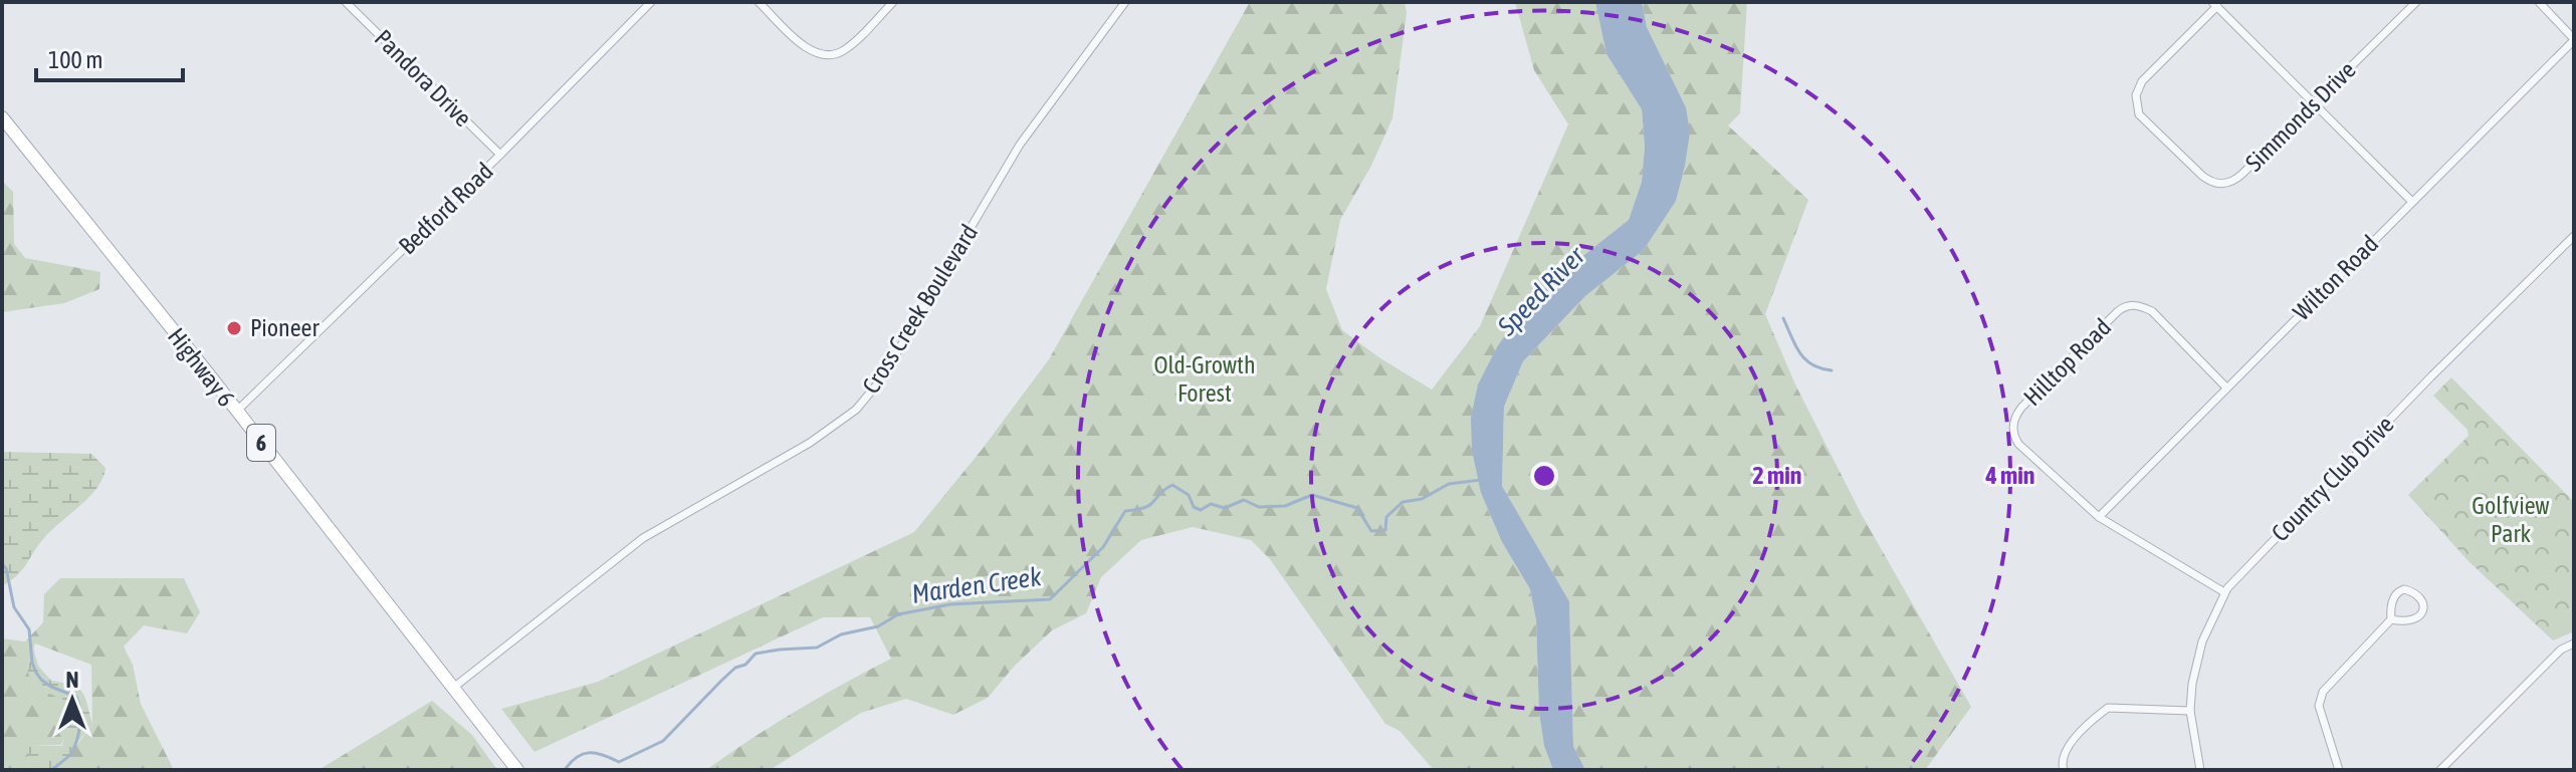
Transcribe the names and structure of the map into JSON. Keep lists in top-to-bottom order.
{
  "streets": {
    "main road": ["Highway 6", "6"],
    "street": [
      "Pandora Drive",
      "Simmonds Drive",
      "Bedford Road",
      "Wilton Road",
      "Cross Creek Boulevard",
      "Hilltop Road",
      "Country Club Drive"
    ]
  },
  "crossings": [
    ["Pandora Drive", "Bedford Road"],
    ["Bedford Road", "Highway 6"],
    ["Wilton Road", "Hilltop Road"],
    ["Cross Creek Boulevard", "Highway 6"],
    ["Hilltop Road", "Country Club Drive"]
  ],
  "water": ["Speed River", "Marden Creek"],
  "parks": ["Old-Growth Forest", "Golfview Park"],
  "places": ["Pioneer"],
  "scale_bar": "100 m",
  "north": "top",
  "rings": ["2 min", "4 min"]
}
